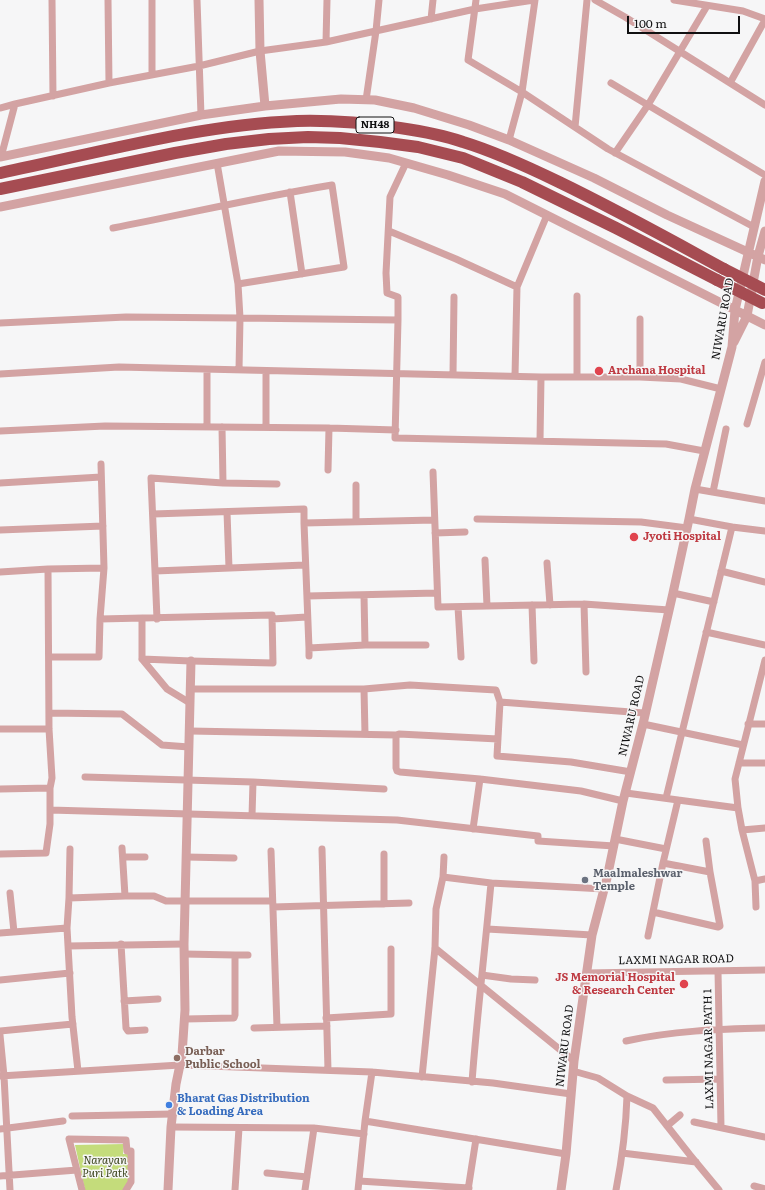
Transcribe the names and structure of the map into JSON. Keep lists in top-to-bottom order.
{
  "streets": {
    "highway": ["NH48"],
    "street": ["NIWARU ROAD", "LAXMI NAGAR ROAD", "LAXMI NAGAR PATH 1"]
  },
  "crossings": [
    ["NIWARU ROAD", "LAXMI NAGAR ROAD"],
    ["LAXMI NAGAR ROAD", "LAXMI NAGAR PATH 1"]
  ],
  "parks": ["Narayan Puri Patk"],
  "places": [
    "Archana Hospital",
    "Jyoti Hospital",
    "Maalmaleshwar Temple",
    "JS Memorial Hospital & Research Center",
    "Darbar Public School",
    "Bharat Gas Distribution & Loading Area"
  ],
  "scale_bar": "100 m"
}
